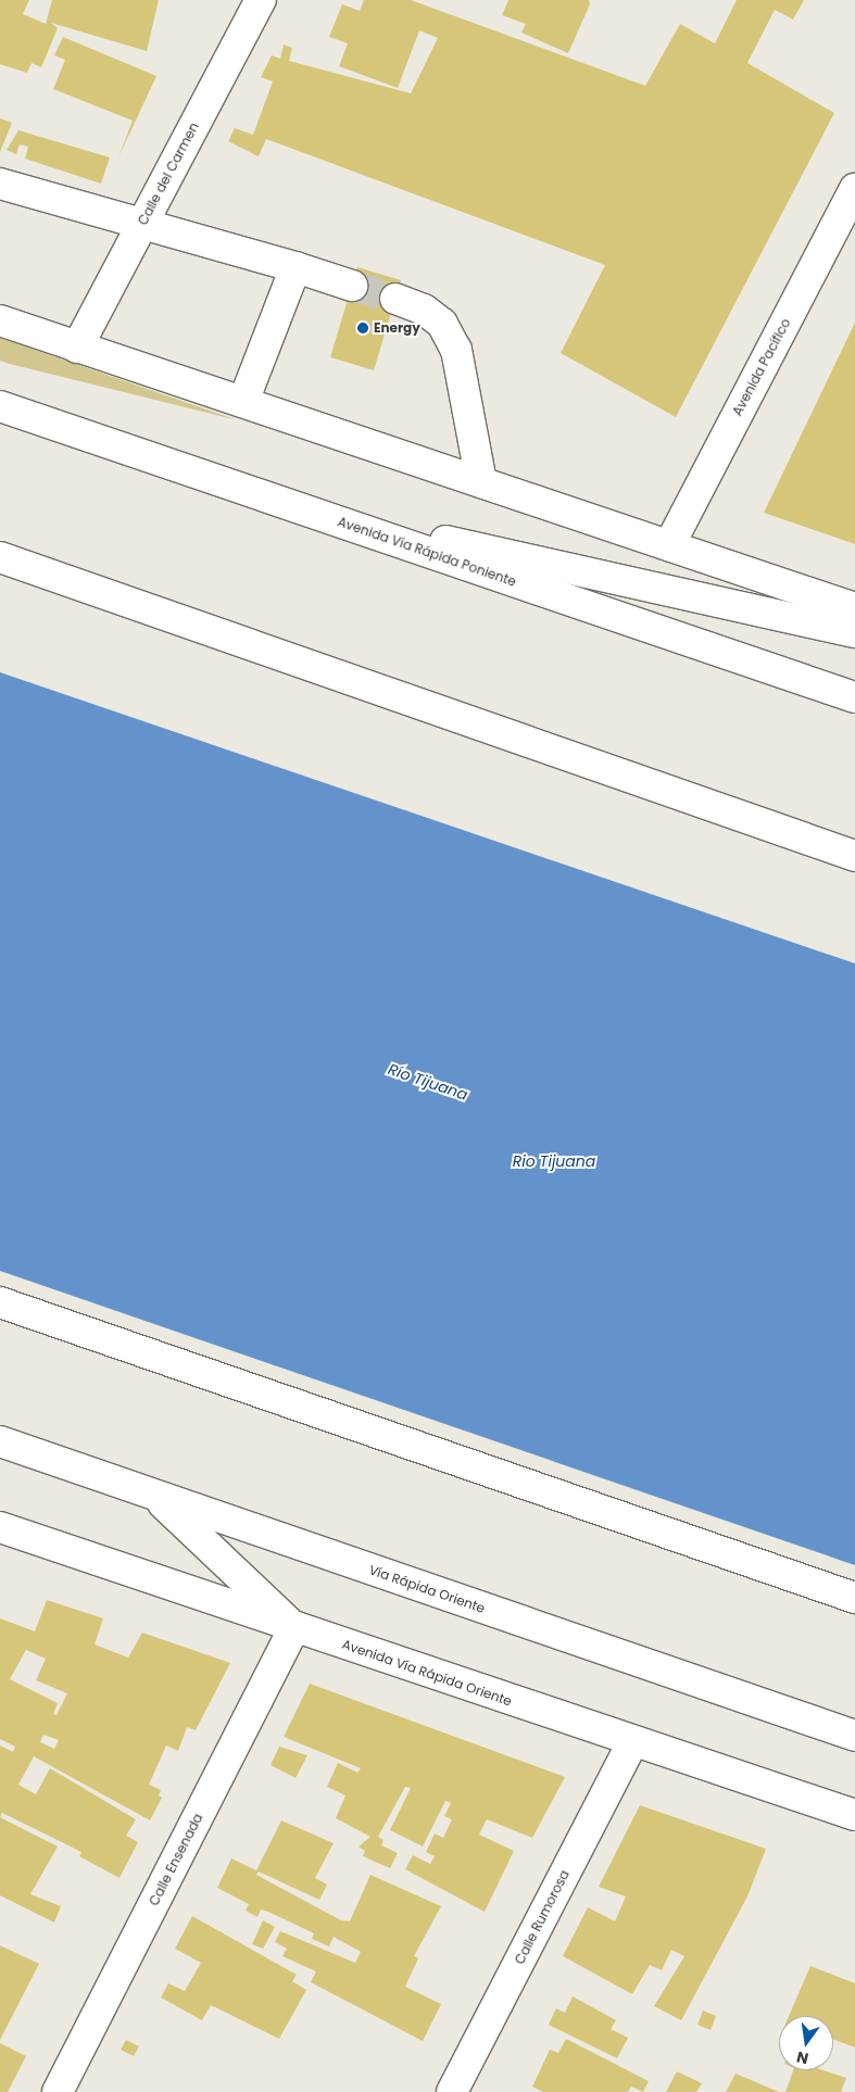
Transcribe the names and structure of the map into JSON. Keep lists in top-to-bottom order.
{
  "streets": {
    "main road": [
      "Calle del Carmen",
      "Avenida Pacífico",
      "Avenida Vía Rápida Poniente",
      "Vía Rápida Oriente",
      "Avenida Vía Rápida Oriente",
      "Calle Ensenada",
      "Calle Rumorosa"
    ]
  },
  "crossings": [
    ["Avenida Vía Rápida Oriente", "Calle Ensenada"],
    ["Avenida Vía Rápida Oriente", "Calle Rumorosa"]
  ],
  "water": ["Río Tijuana", "Rio Tijuana"],
  "places": ["Energy"],
  "north": "bottom"
}
